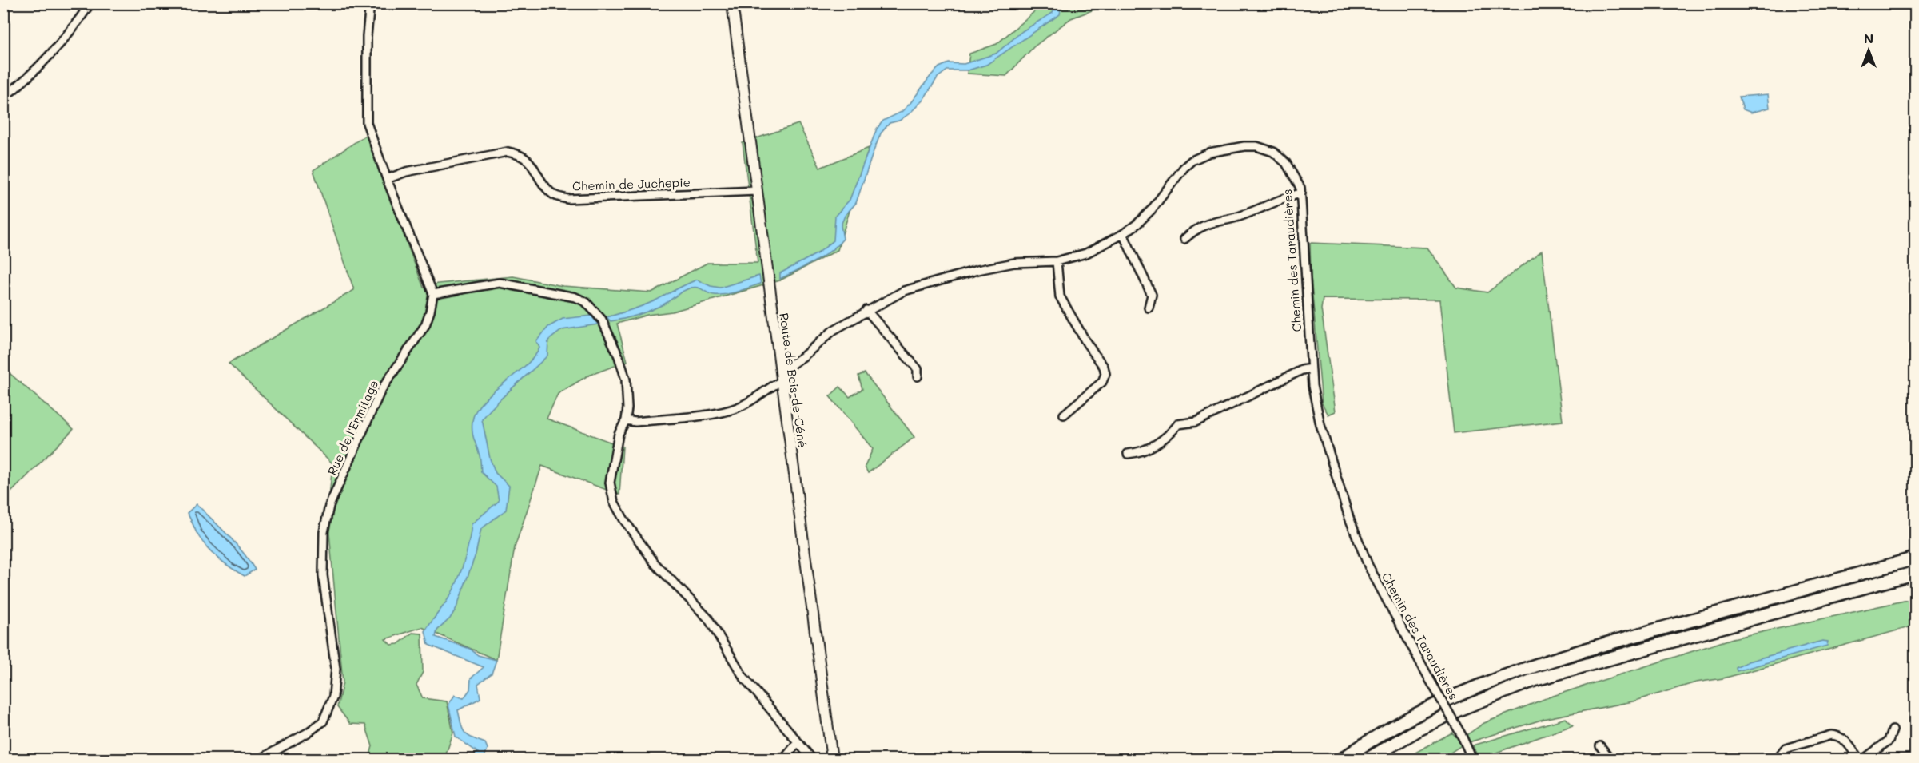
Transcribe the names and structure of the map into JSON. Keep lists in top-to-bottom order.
{
  "streets": {
    "street": [
      "Chemin de Juchepie",
      "Chemin des Taraudières",
      "Route de Bois-de-Céné",
      "Rue de l'Ermitage"
    ]
  },
  "crossings": [
    ["Chemin de Juchepie", "Route de Bois-de-Céné"],
    ["Chemin des Taraudières", "Route de Bois-de-Céné"]
  ],
  "north": "top"
}
